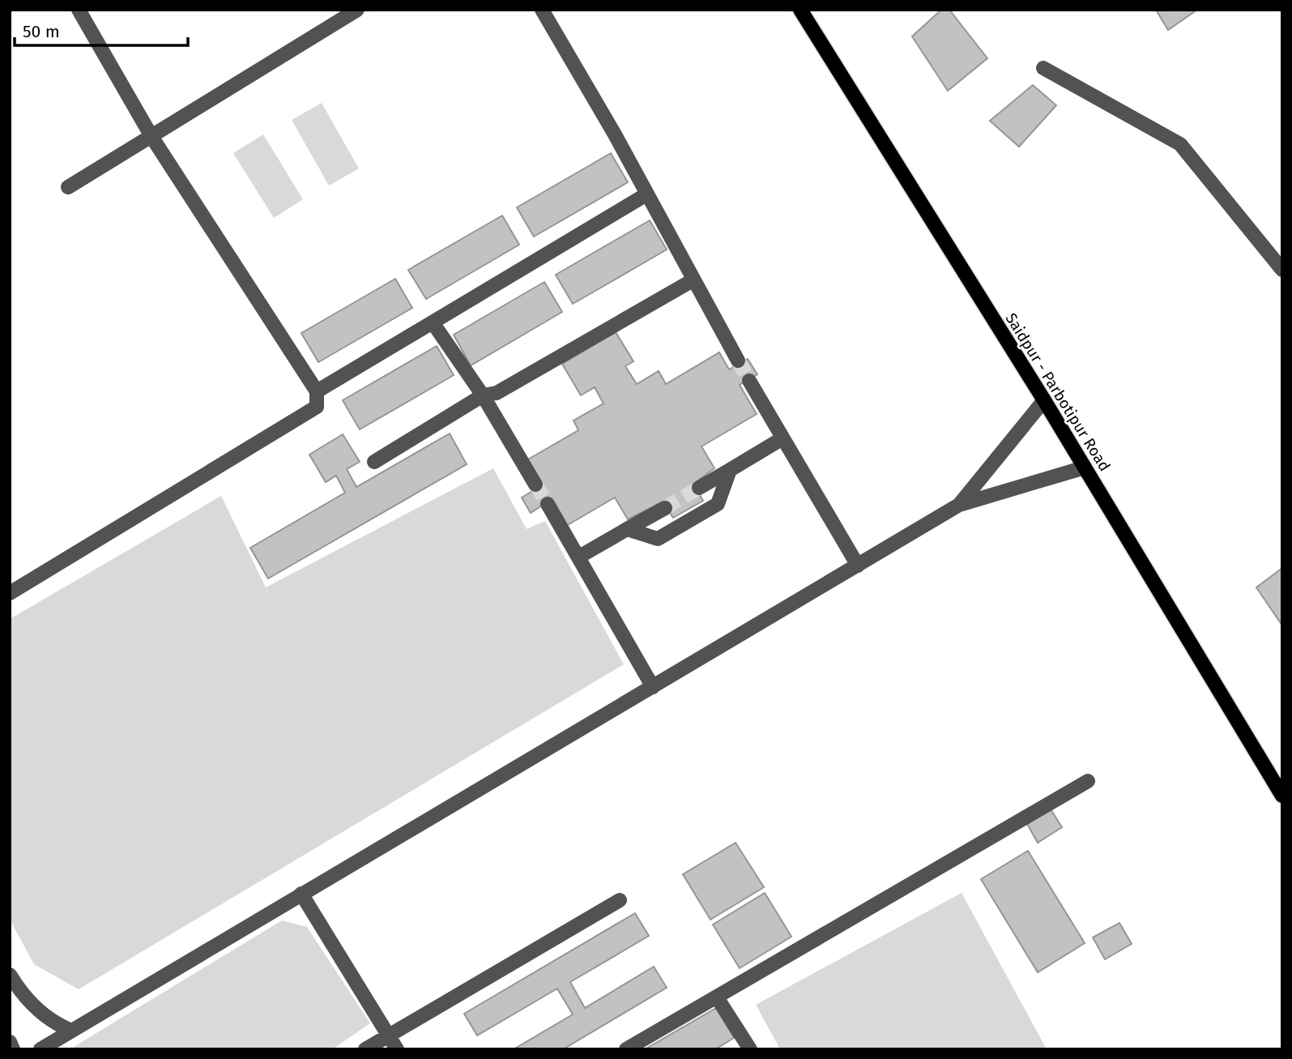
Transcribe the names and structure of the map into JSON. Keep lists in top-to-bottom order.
{
  "streets": {
    "main road": ["Saidpur - Parbotipur Road"]
  },
  "scale_bar": "50 m"
}
